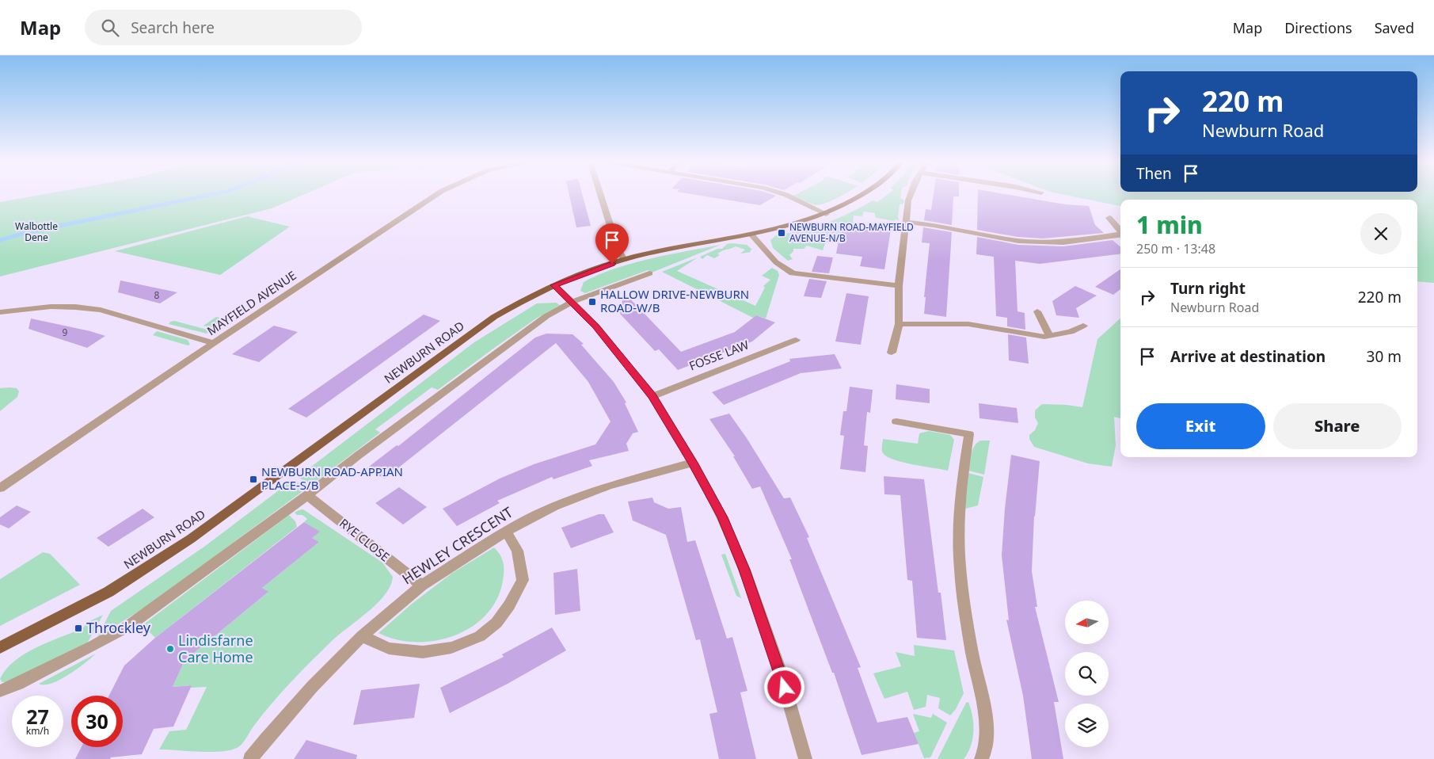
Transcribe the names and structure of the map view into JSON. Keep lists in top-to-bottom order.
{
  "streets": {
    "main road": ["NEWBURN ROAD"],
    "street": [
      "MAYFIELD AVENUE",
      "FOSSE LAW",
      "RYE CLOSE",
      "HEWLEY CRESCENT"
    ]
  },
  "crossings": [
    ["RYE CLOSE", "HEWLEY CRESCENT"]
  ],
  "parks": ["Walbottle Dene"],
  "places": {
    "transit": [
      "NEWBURN ROAD-MAYFIELD AVENUE-N/B",
      "HALLOW DRIVE-NEWBURN ROAD-W/B",
      "NEWBURN ROAD-APPIAN PLACE-S/B",
      "Throckley"
    ],
    "other": ["Lindisfarne Care Home"]
  },
  "house_numbers": ["8", "9"],
  "north": "left",
  "page": {
    "header": "Map",
    "search": "Search here",
    "nav": ["Map", "Directions", "Saved"],
    "turn": ["220 m", "Newburn Road"],
    "then": "Then",
    "heading": ["1 min", "250 m · 13:48"],
    "list": [
      {
        "name": "Turn right",
        "note": "Newburn Road",
        "value": "220 m"
      },
      {
        "name": "Arrive at destination",
        "value": "30 m"
      }
    ],
    "buttons": ["Exit", "Share"],
    "speed": "27 km/h",
    "limit": "30"
  }
}
